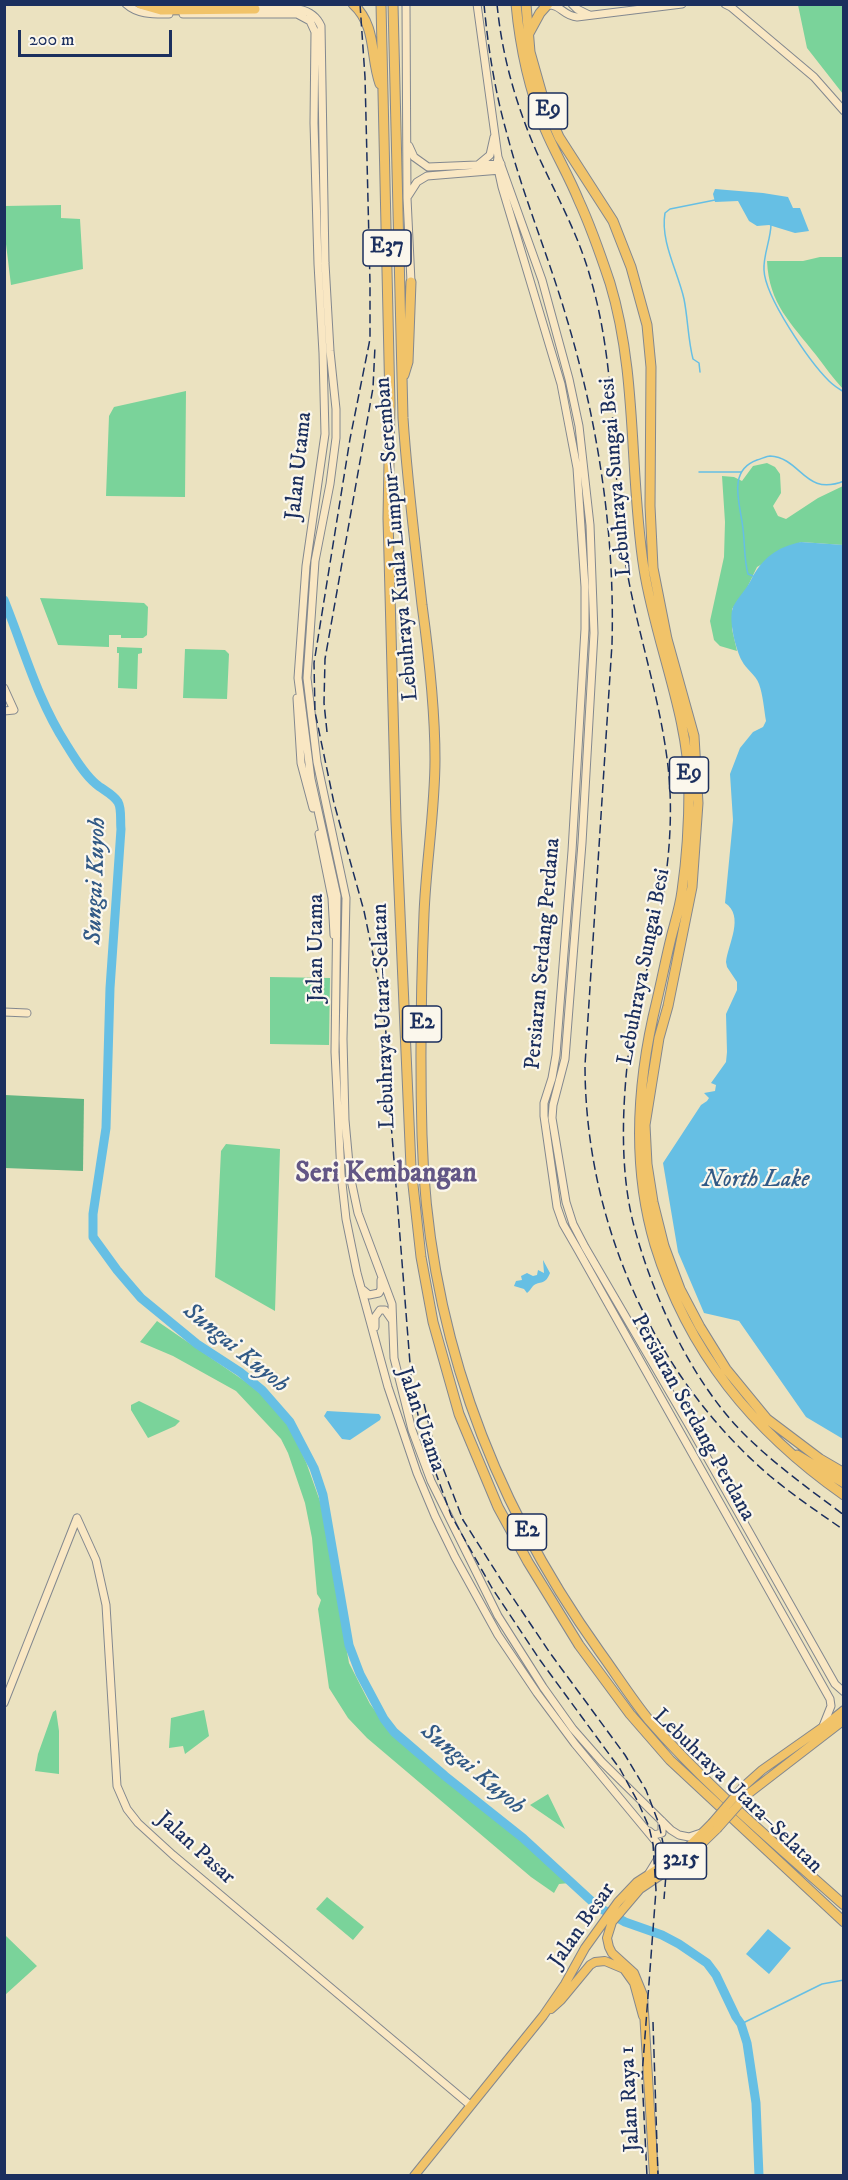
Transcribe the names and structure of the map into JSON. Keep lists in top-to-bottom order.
{
  "streets": {
    "highway": [
      "E9",
      "E37",
      "Lebuhraya Sungai Besi",
      "Lebuhraya Kuala Lumpur–Seremban",
      "Lebuhraya Utara–Selatan",
      "E2"
    ],
    "main road": ["3215", "Jalan Besar", "Jalan Raya 1"],
    "street": ["Jalan Utama", "Persiaran Serdang Perdana", "Jalan Pasar"]
  },
  "crossings": [
    ["Jalan Utama", "Jalan Besar"],
    ["Lebuhraya Kuala Lumpur–Seremban", "Lebuhraya Utara–Selatan"],
    ["Persiaran Serdang Perdana", "Jalan Besar"],
    ["Jalan Pasar", "Jalan Besar"],
    ["Jalan Besar", "Jalan Raya 1"]
  ],
  "districts": ["Seri Kembangan"],
  "water": ["Sungai Kuyoh", "North Lake"],
  "scale_bar": "200 m"
}
